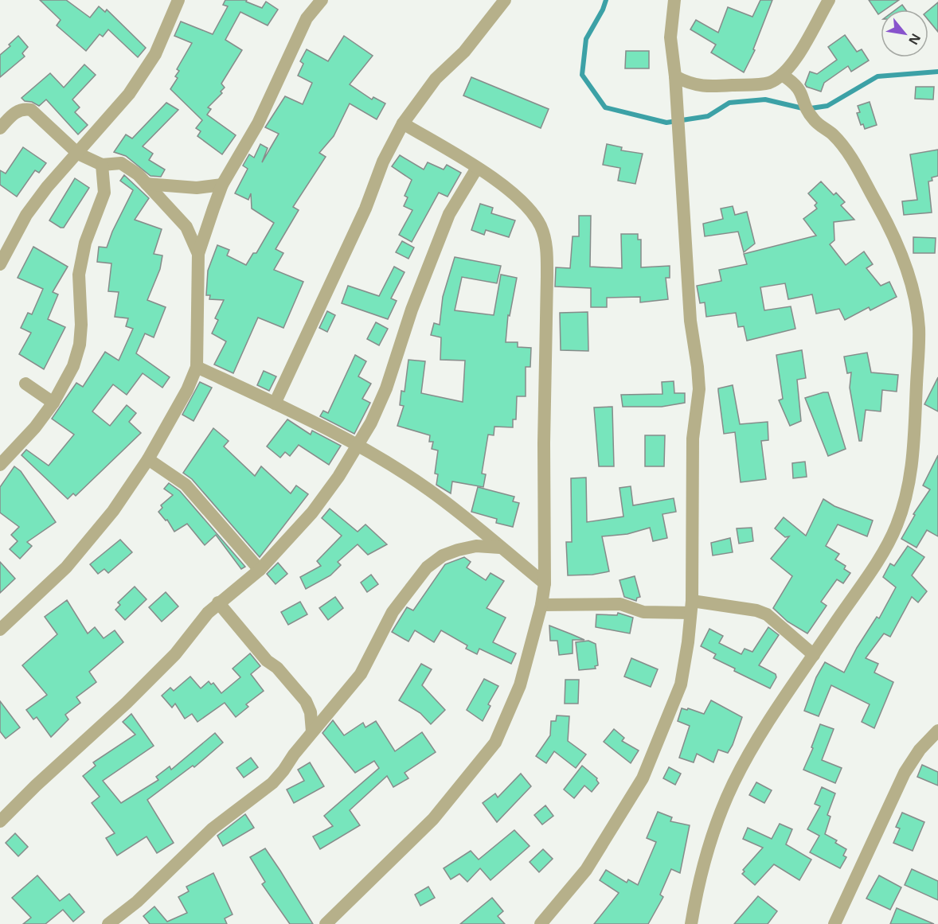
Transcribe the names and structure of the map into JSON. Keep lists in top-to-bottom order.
{
  "north": "bottom right"
}
